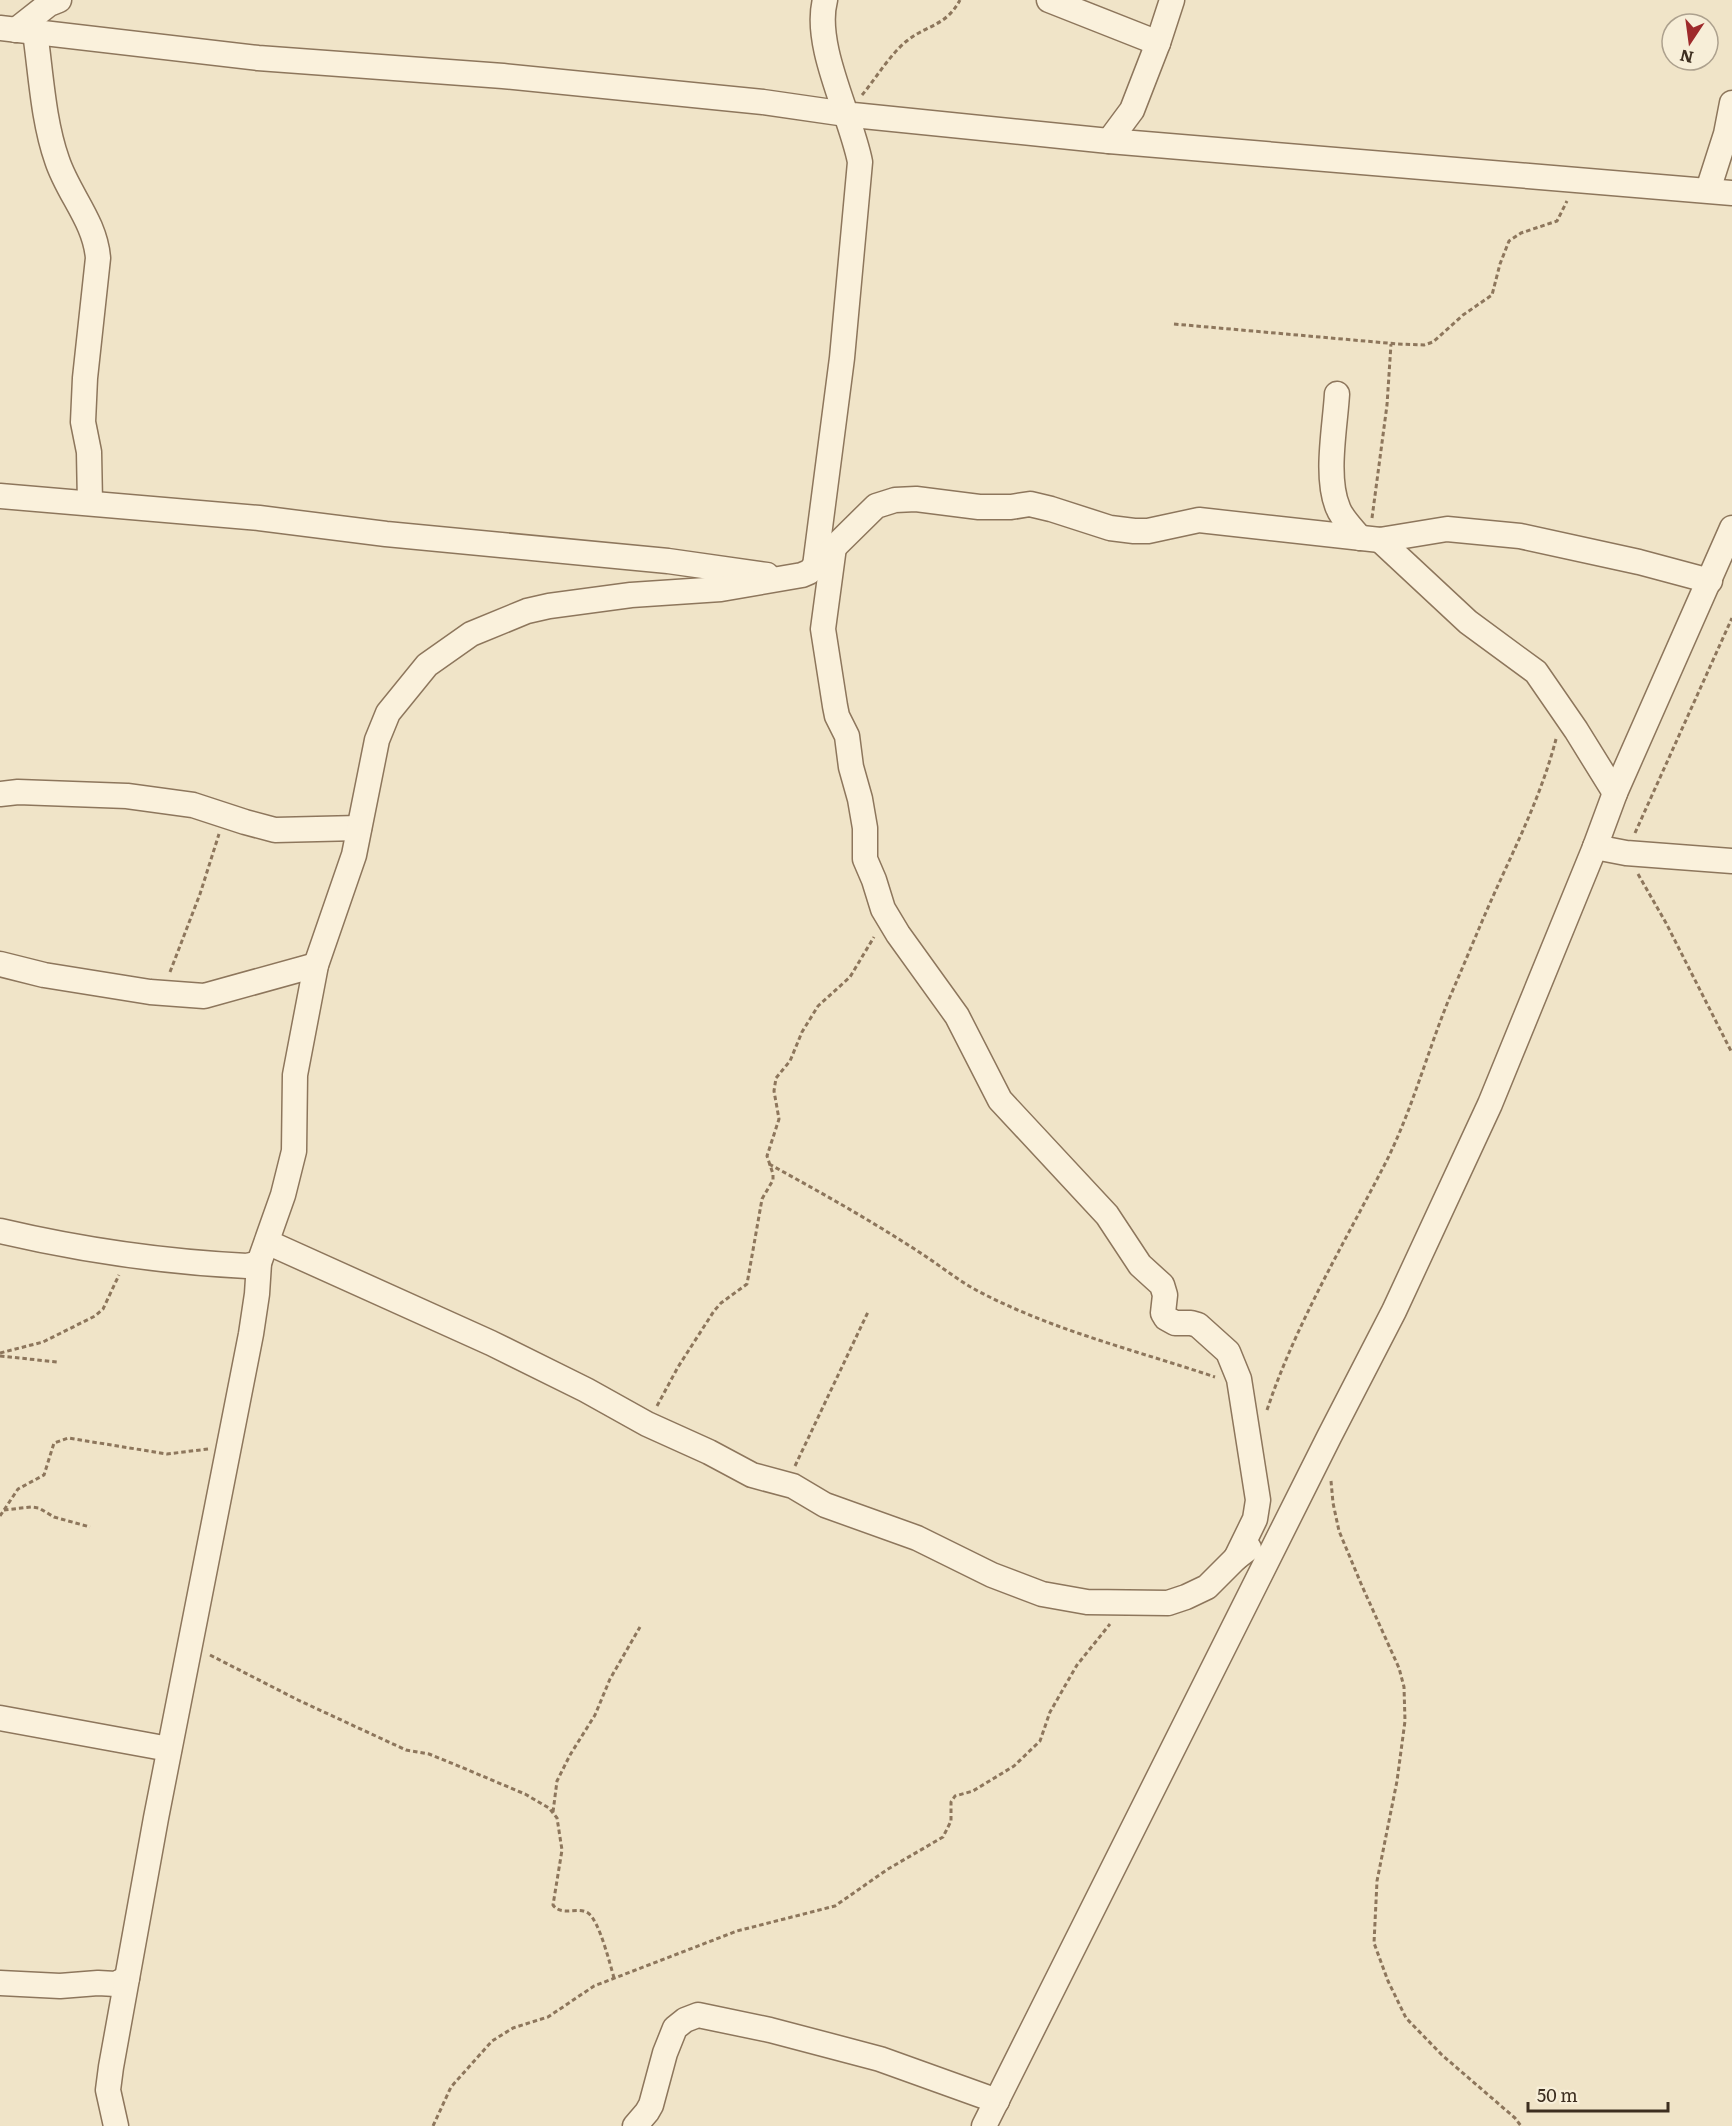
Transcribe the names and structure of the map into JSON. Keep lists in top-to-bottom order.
{
  "scale_bar": "50 m",
  "north": "bottom"
}
